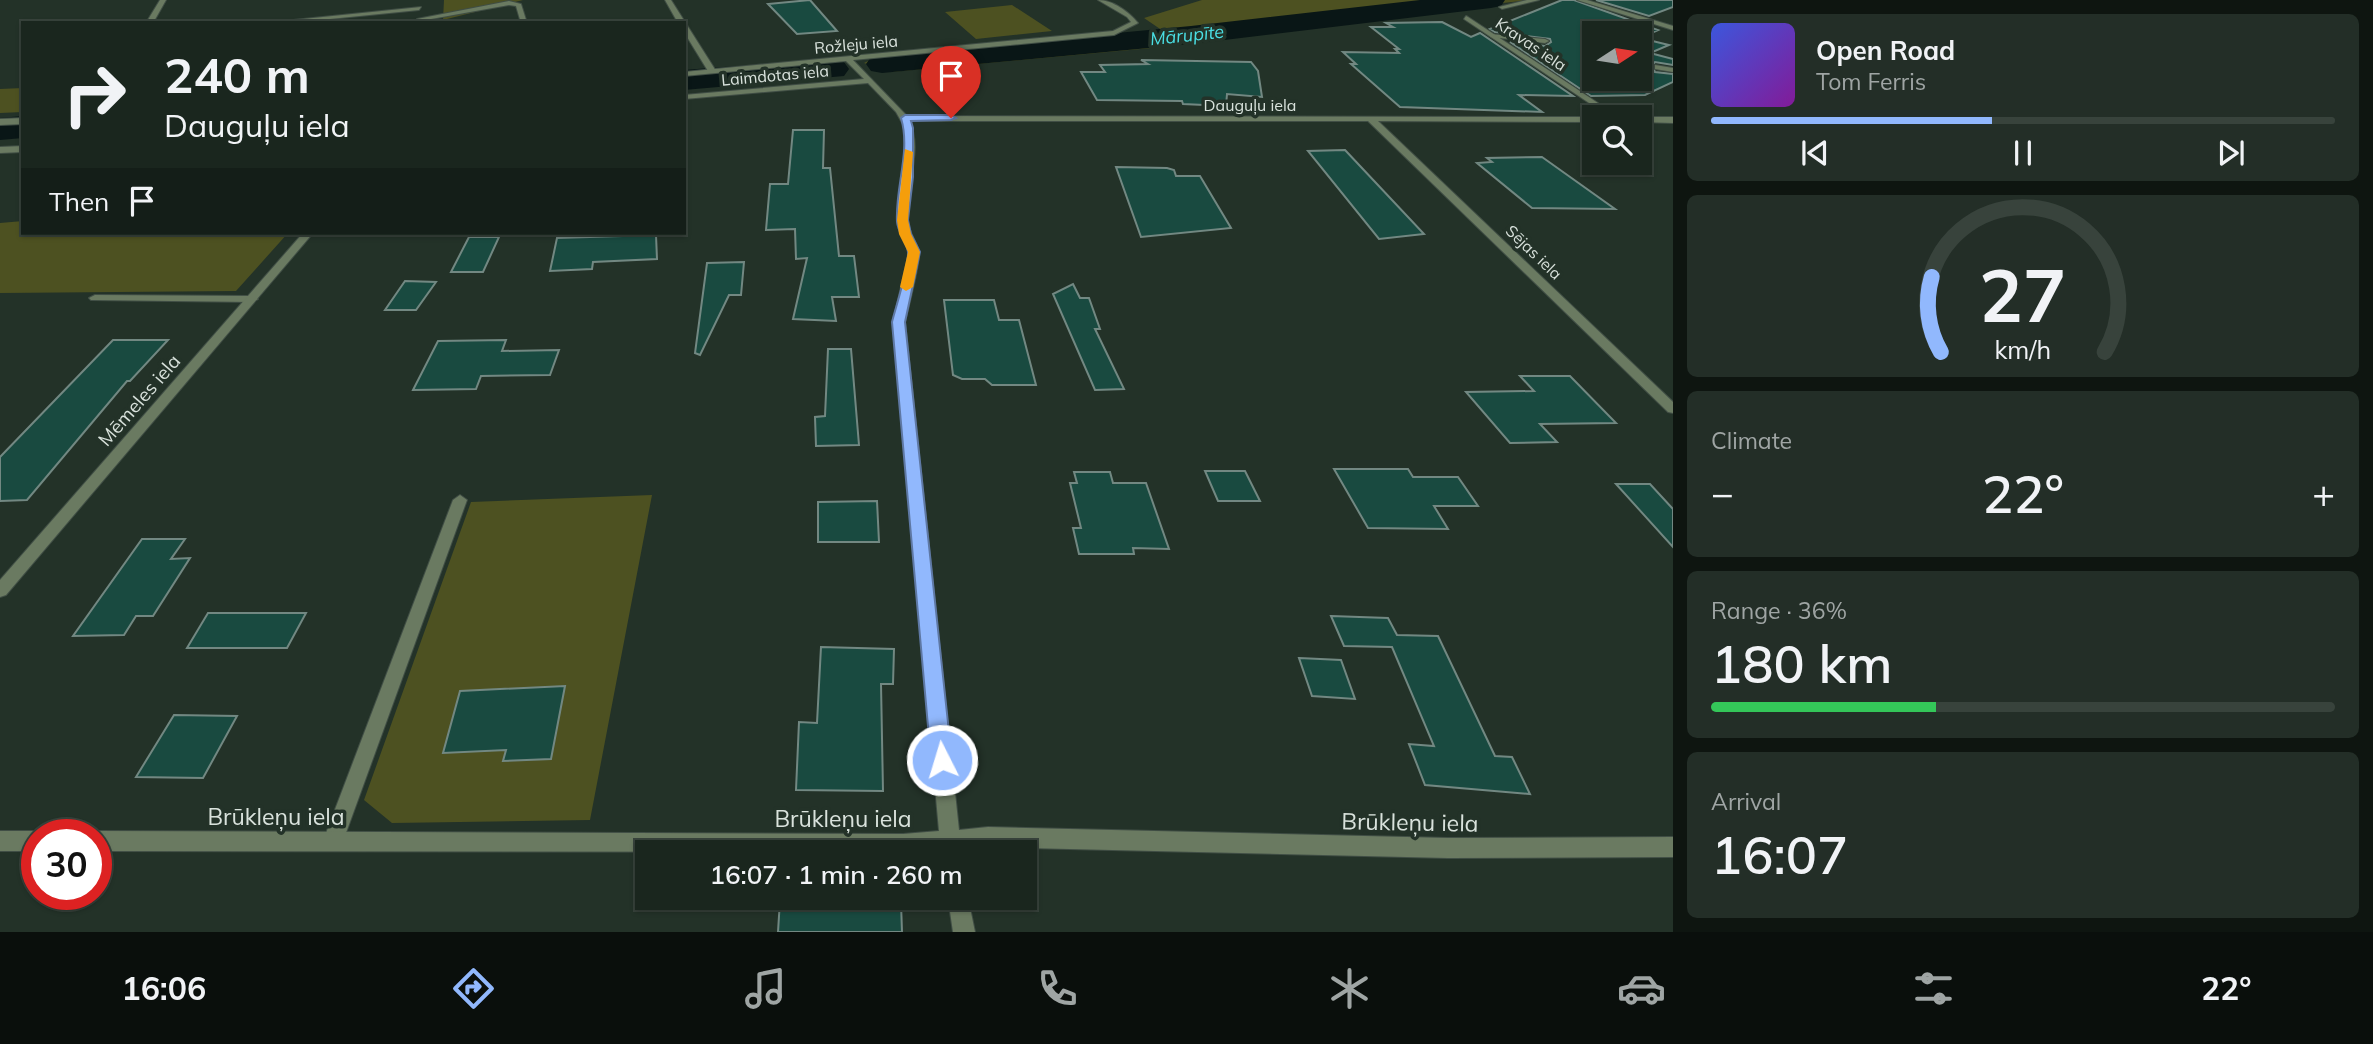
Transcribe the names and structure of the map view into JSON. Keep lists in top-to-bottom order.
{
  "streets": {
    "street": [
      "Rožleju iela",
      "Kravas iela",
      "Laimdotas iela",
      "Dauguļu iela",
      "Sējas iela",
      "Mēmeles iela",
      "Brūkleņu iela"
    ]
  },
  "crossings": [
    ["Dauguļu iela", "Sējas iela"]
  ],
  "water": ["Mārupīte"],
  "north": "right",
  "page": {
    "turn": ["240 m", "Dauguļu iela"],
    "song": ["Open Road", "Tom Ferris"],
    "then": "Then",
    "tile": [
      "Climate",
      ["Range · 36%", "180 km"],
      ["Arrival", "16:07"]
    ],
    "heat": ["−", "22°", "+"],
    "limit": "30",
    "trip": "16:07 · 1 min · 260 m",
    "tabs": ["16:06", "22°"],
    "gauge": ["27", "km/h"]
  }
}
